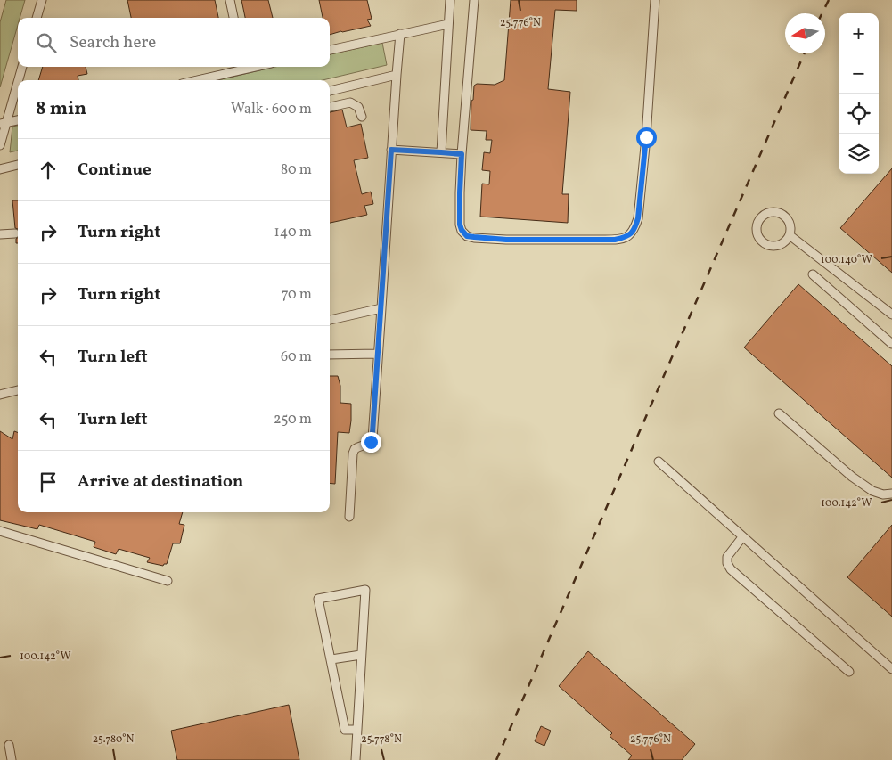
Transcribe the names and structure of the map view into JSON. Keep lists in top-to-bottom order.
{
  "north": "left",
  "page": {
    "map_buttons": ["+", "−"],
    "search": "Search here",
    "heading": ["8 min", "Walk · 600 m"],
    "list": [
      ["Continue", "80 m"],
      ["Turn right", "140 m"],
      ["Turn right", "70 m"],
      ["Turn left", "60 m"],
      ["Turn left", "250 m"],
      "Arrive at destination"
    ]
  },
  "coordinates": [
    "25.776°N",
    "100.140°W",
    "100.142°W",
    "25.780°N",
    "25.778°N"
  ]
}
